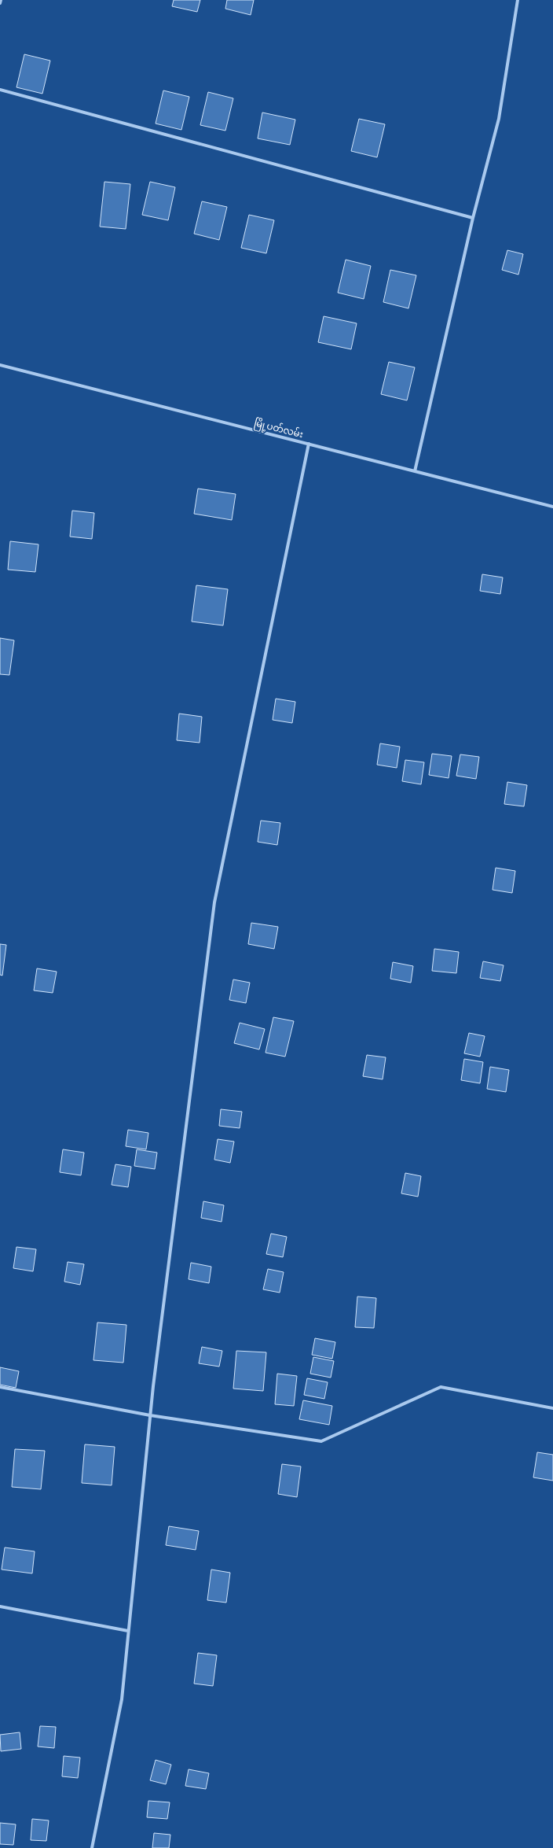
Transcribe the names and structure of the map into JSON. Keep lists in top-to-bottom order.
{
  "streets": {
    "street": ["မြို့ပတ်လမ်း"]
  }
}
